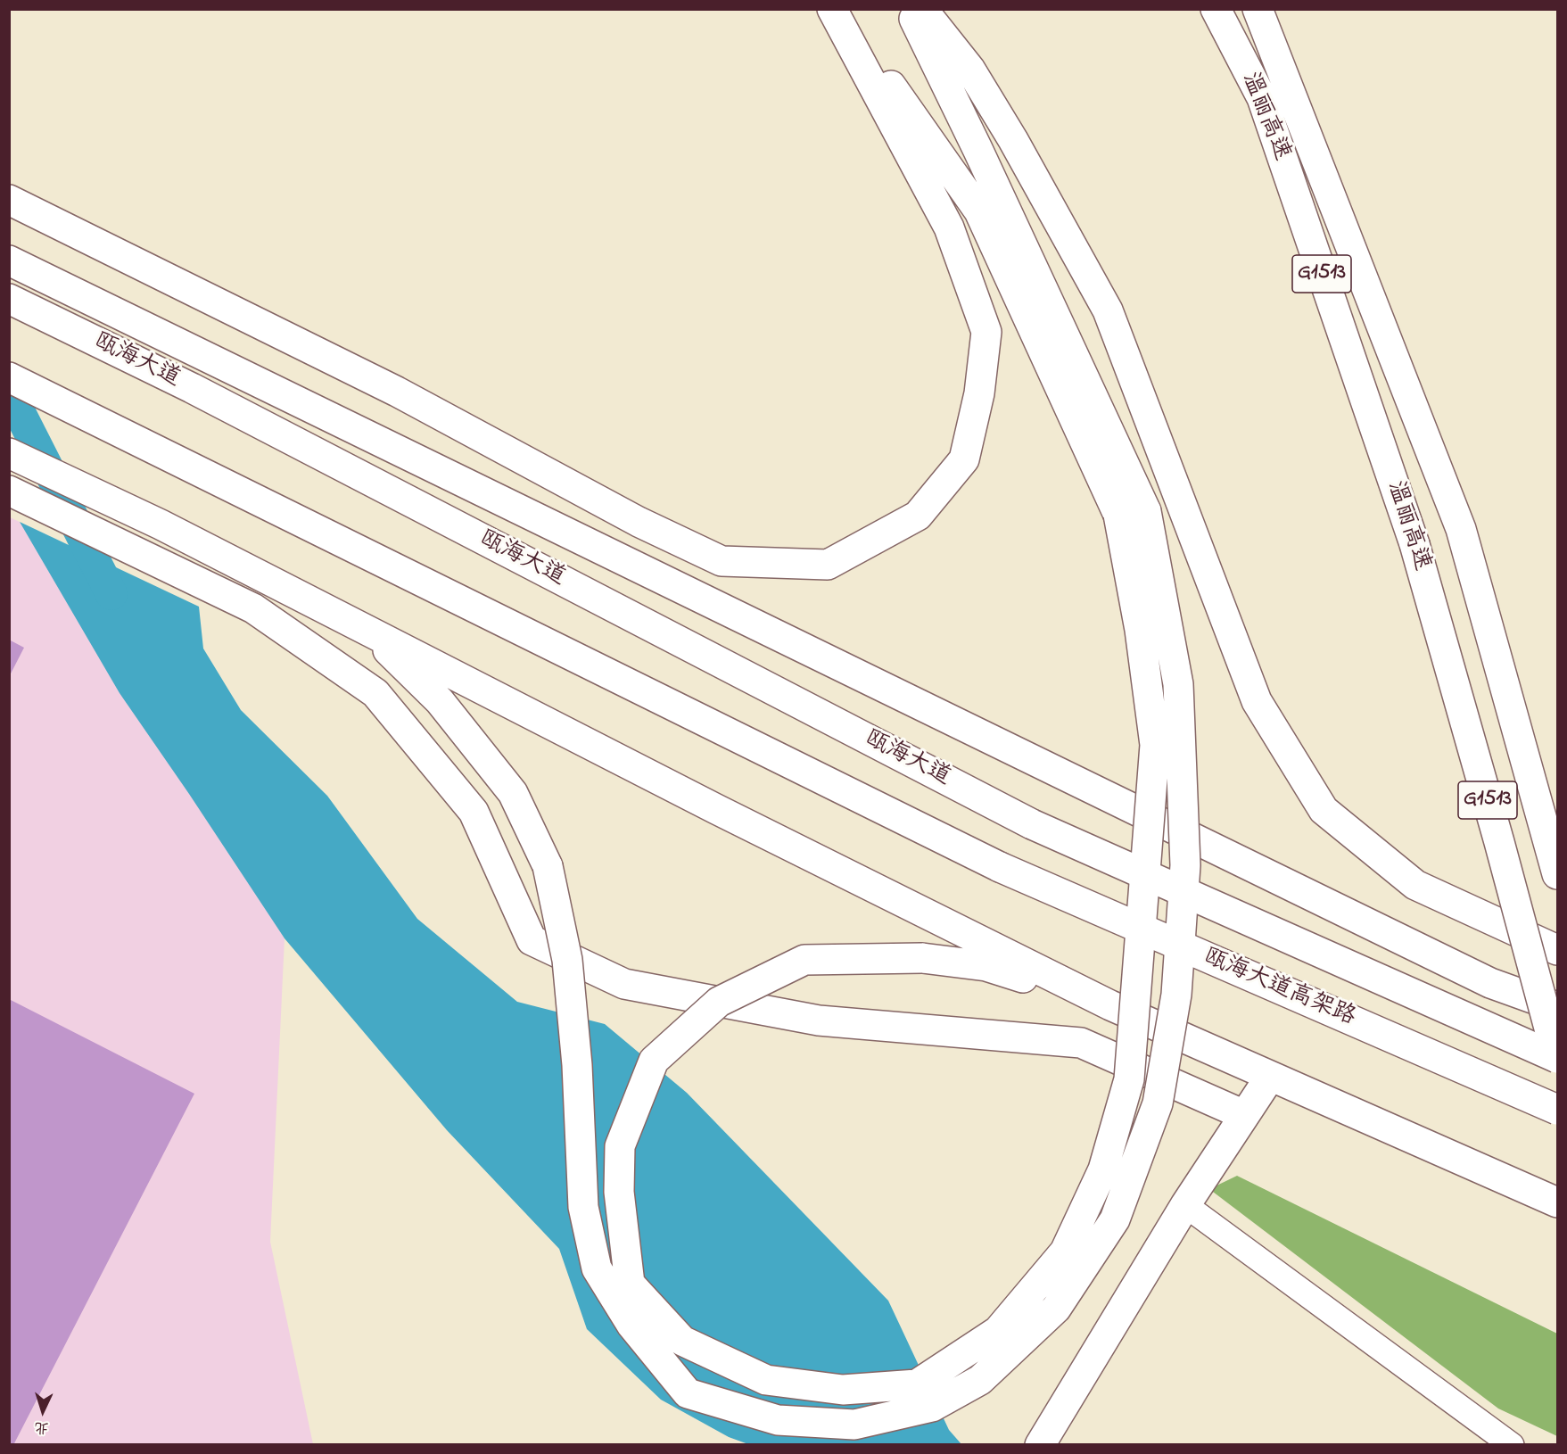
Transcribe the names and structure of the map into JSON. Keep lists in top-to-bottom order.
{
  "streets": {
    "main road": [
      "温丽高速",
      "G1513",
      "瓯海大道",
      "瓯海大道高架路"
    ]
  },
  "north": "bottom"
}
